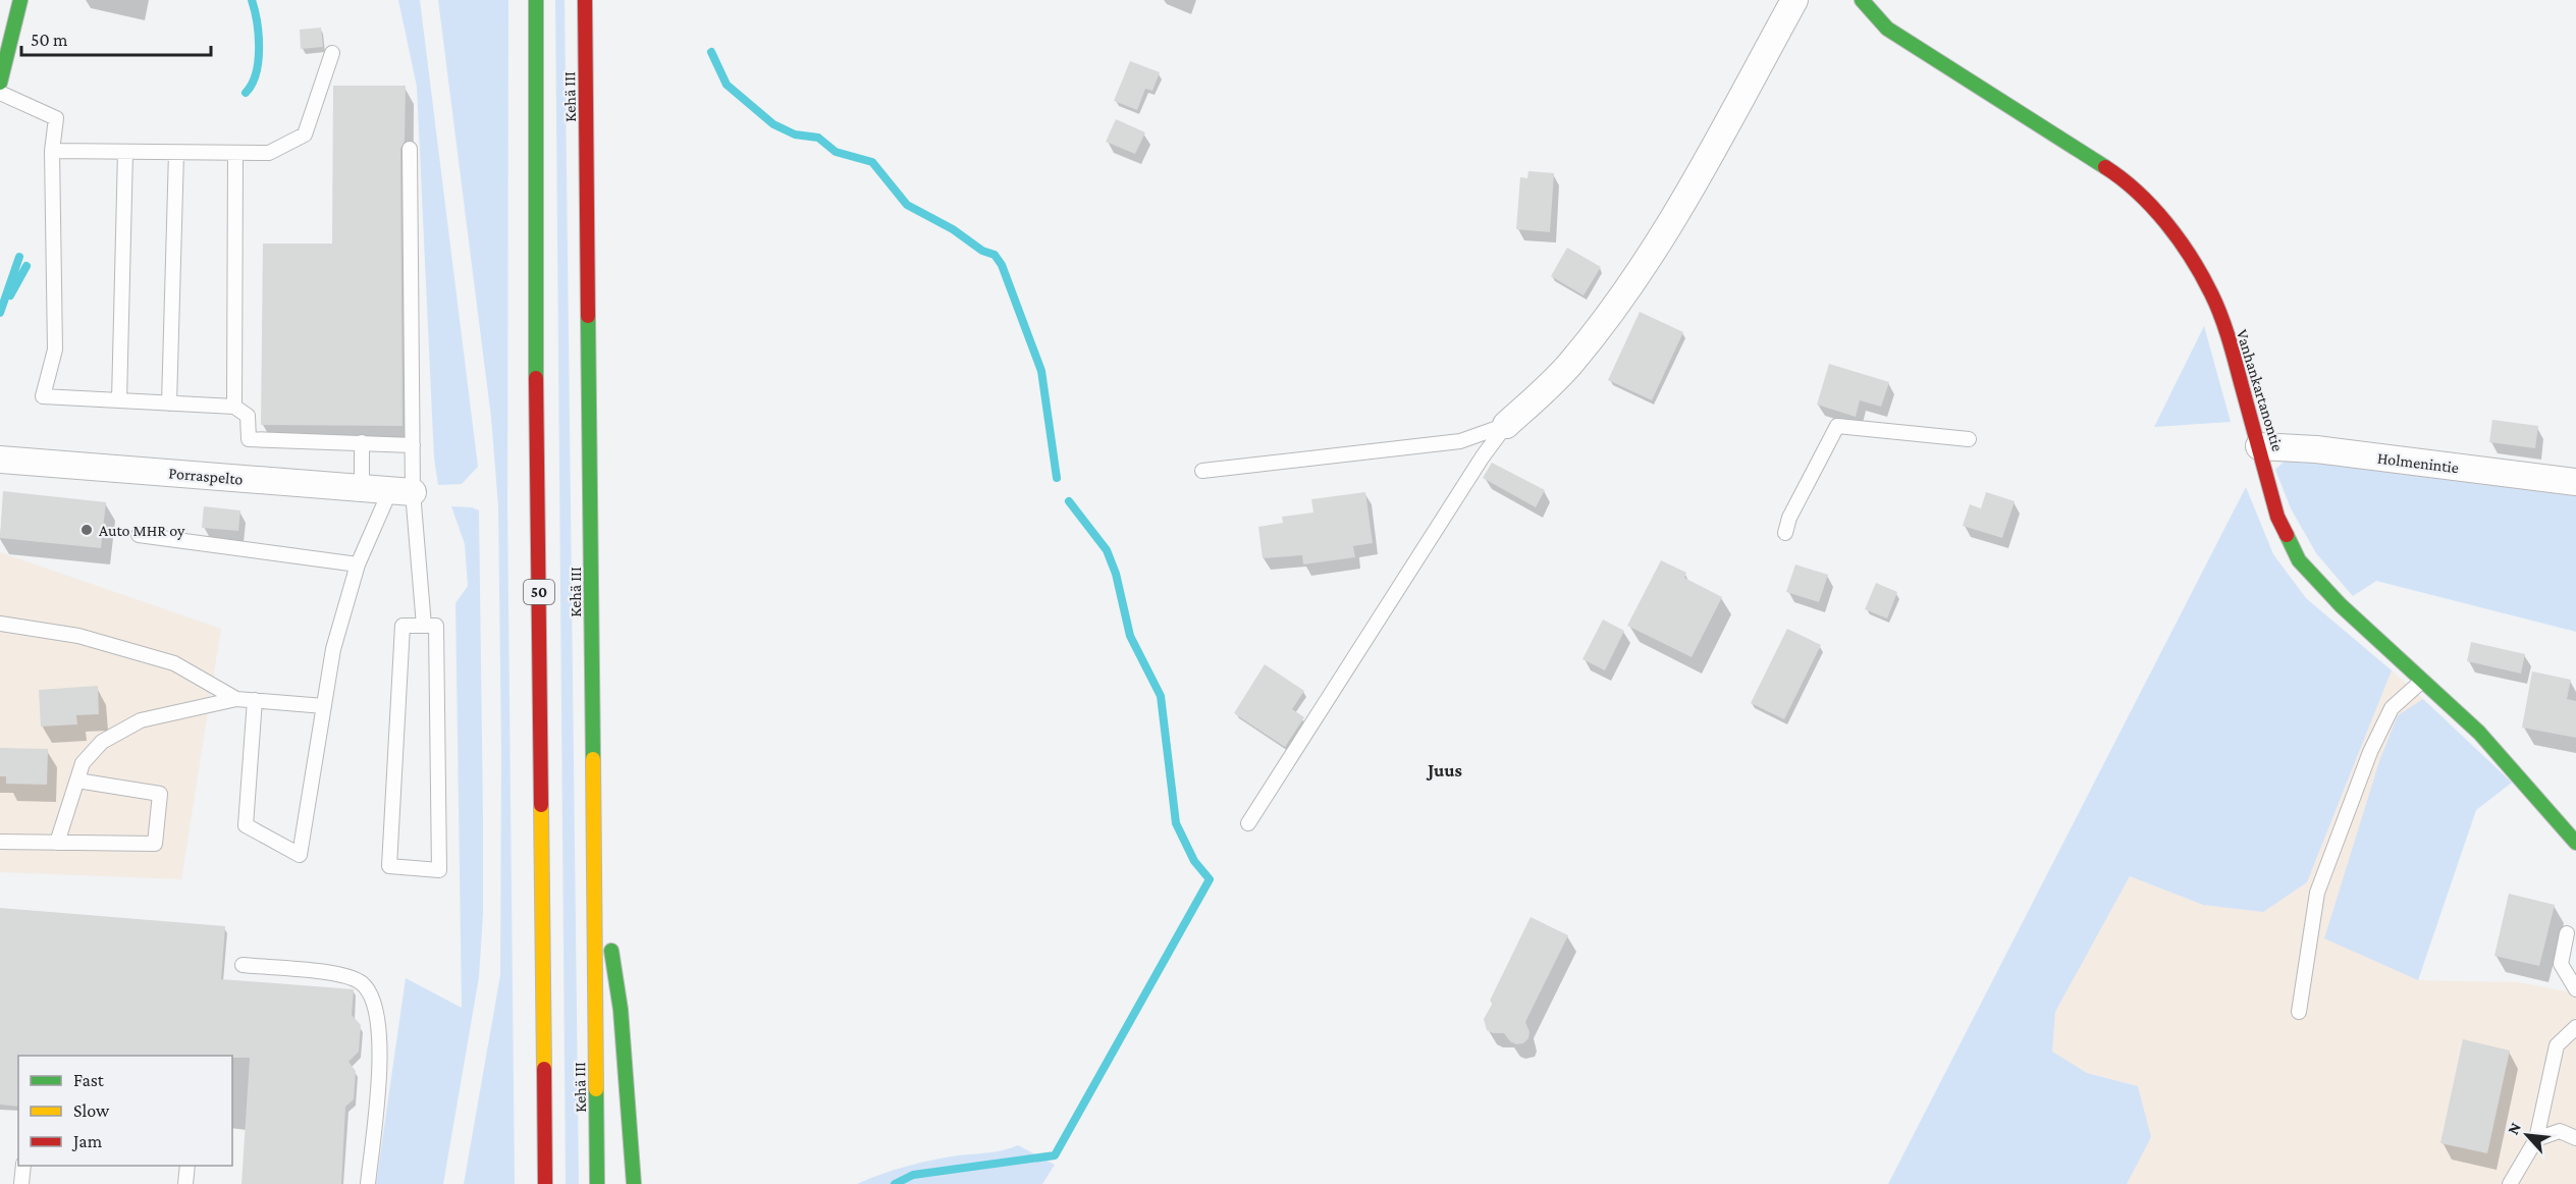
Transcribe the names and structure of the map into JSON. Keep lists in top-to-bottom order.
{
  "streets": {
    "main road": ["Kehä III", "Vanhankartanontie", "50"],
    "street": ["Holmenintie", "Porraspelto"]
  },
  "crossings": [
    ["Vanhankartanontie", "Holmenintie"]
  ],
  "districts": ["Juus"],
  "places": ["Auto MHR oy"],
  "legend": ["Fast", "Slow", "Jam"],
  "scale_bar": "50 m",
  "north": "top left"
}
